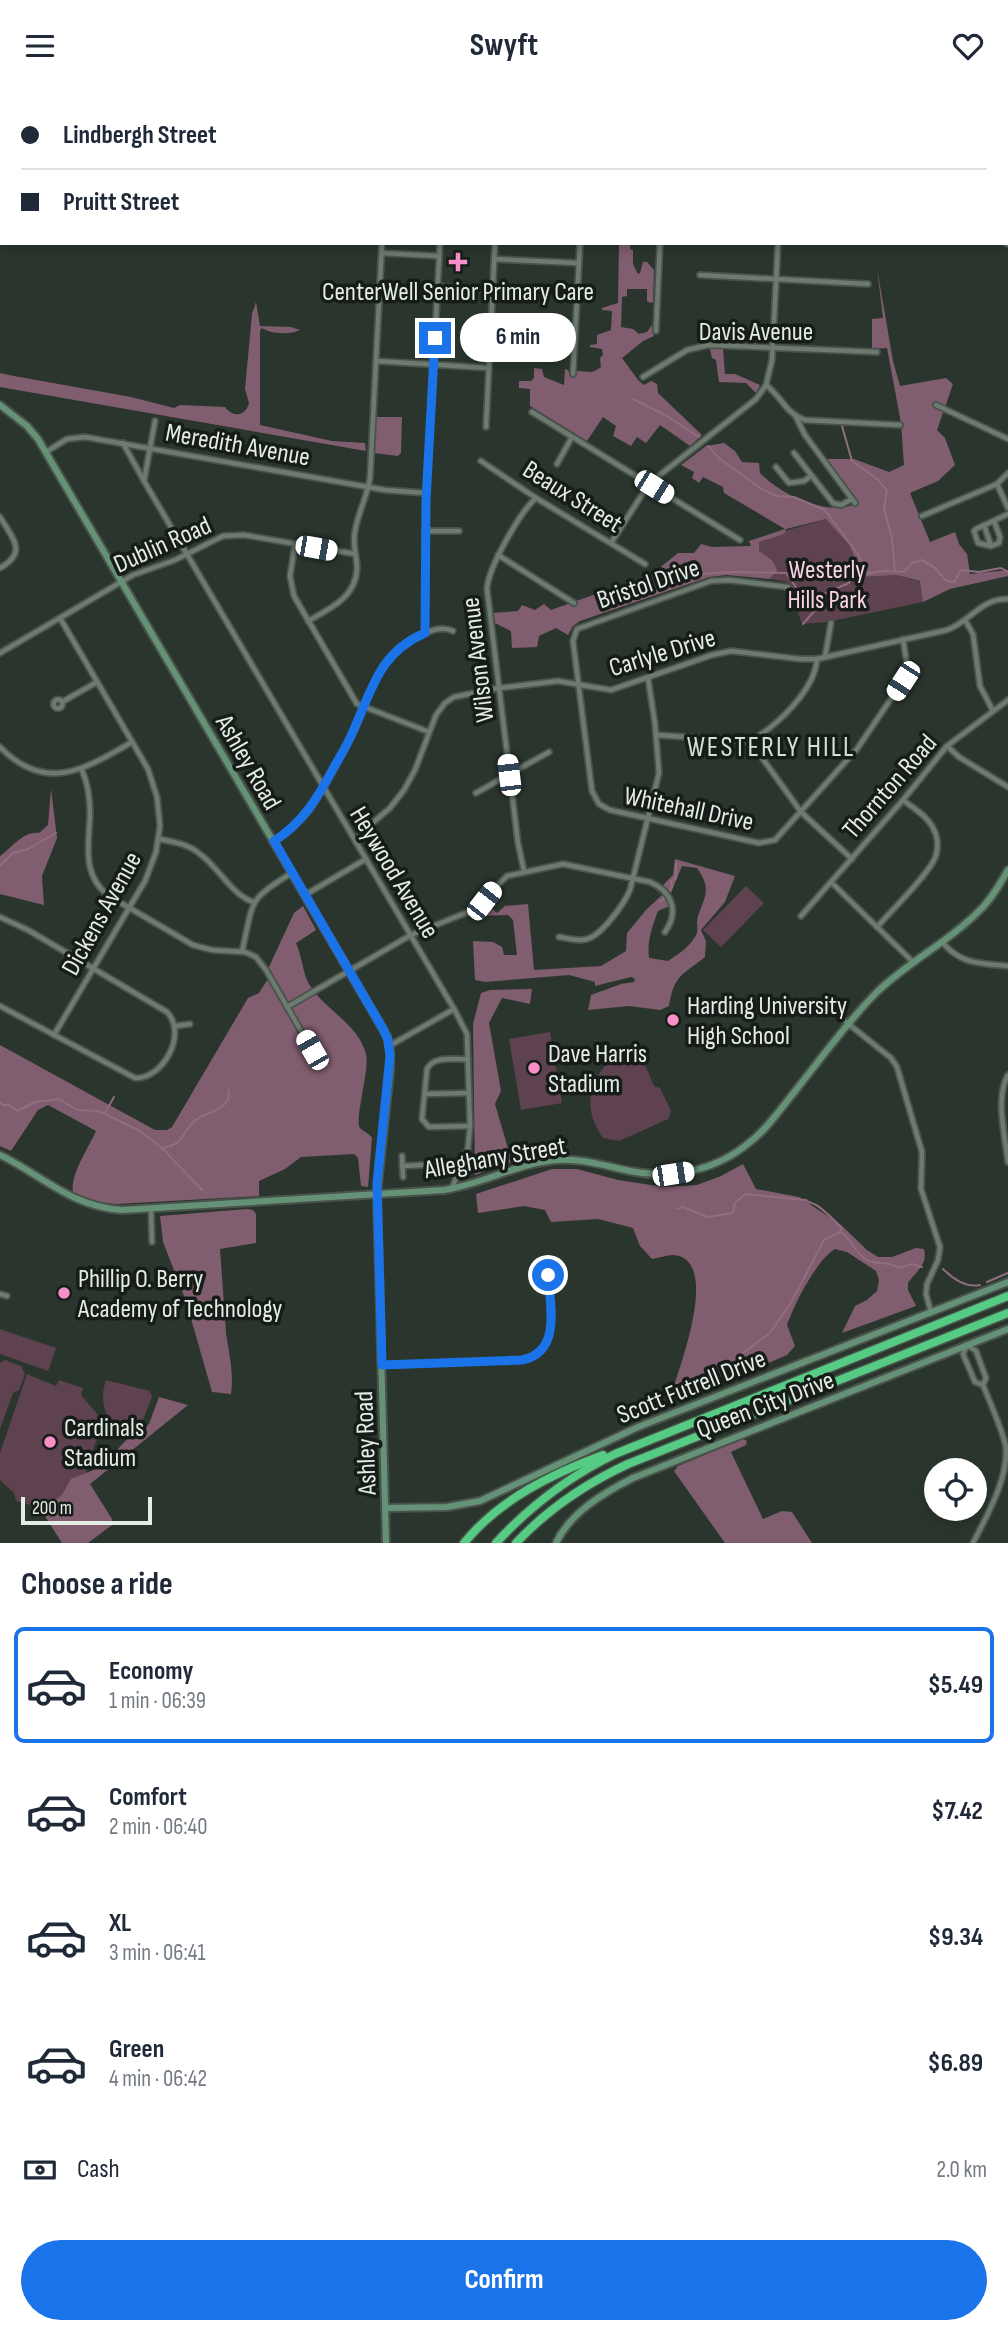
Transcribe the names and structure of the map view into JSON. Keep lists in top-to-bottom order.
{
  "streets": {
    "street": [
      "Davis Avenue",
      "Meredith Avenue",
      "Beaux Street",
      "Dublin Road",
      "Bristol Drive",
      "Carlyle Drive",
      "Wilson Avenue",
      "Ashley Road",
      "Thornton Road",
      "Whitehall Drive",
      "Heywood Avenue",
      "Dickens Avenue",
      "Alleghany Street",
      "Scott Futrell Drive",
      "Queen City Drive"
    ]
  },
  "crossings": [
    ["Meredith Avenue", "Ashley Road"],
    ["Meredith Avenue", "Heywood Avenue"],
    ["Beaux Street", "Wilson Avenue"],
    ["Dublin Road", "Ashley Road"],
    ["Dublin Road", "Heywood Avenue"],
    ["Dublin Road", "Dickens Avenue"],
    ["Bristol Drive", "Carlyle Drive"],
    ["Bristol Drive", "Whitehall Drive"],
    ["Carlyle Drive", "Wilson Avenue"],
    ["Carlyle Drive", "Whitehall Drive"],
    ["Carlyle Drive", "Heywood Avenue"],
    ["Ashley Road", "Alleghany Street"],
    ["Ashley Road", "Scott Futrell Drive"],
    ["Heywood Avenue", "Alleghany Street"]
  ],
  "districts": ["WESTERLY HILL"],
  "parks": ["Westerly Hills Park"],
  "places": {
    "health": ["CenterWell Senior Primary Care"],
    "other": [
      "Harding University High School",
      "Dave Harris Stadium",
      "Phillip O. Berry Academy of Technology",
      "Cardinals Stadium"
    ]
  },
  "scale_bar": "200 m",
  "page": {
    "header": "Swyft",
    "banner": ["Lindbergh Street", "Pruitt Street"],
    "bubble": "6 min",
    "scale": "200 m",
    "heading": "Choose a ride",
    "list": [
      {
        "name": "Economy",
        "note": "1 min · 06:39",
        "value": "$5.49"
      },
      {
        "name": "Comfort",
        "note": "2 min · 06:40",
        "value": "$7.42"
      },
      {
        "name": "XL",
        "note": "3 min · 06:41",
        "value": "$9.34"
      },
      {
        "name": "Green",
        "note": "4 min · 06:42",
        "value": "$6.89"
      }
    ],
    "pay": ["Cash", "2.0 km"],
    "buttons": "Confirm"
  }
}
